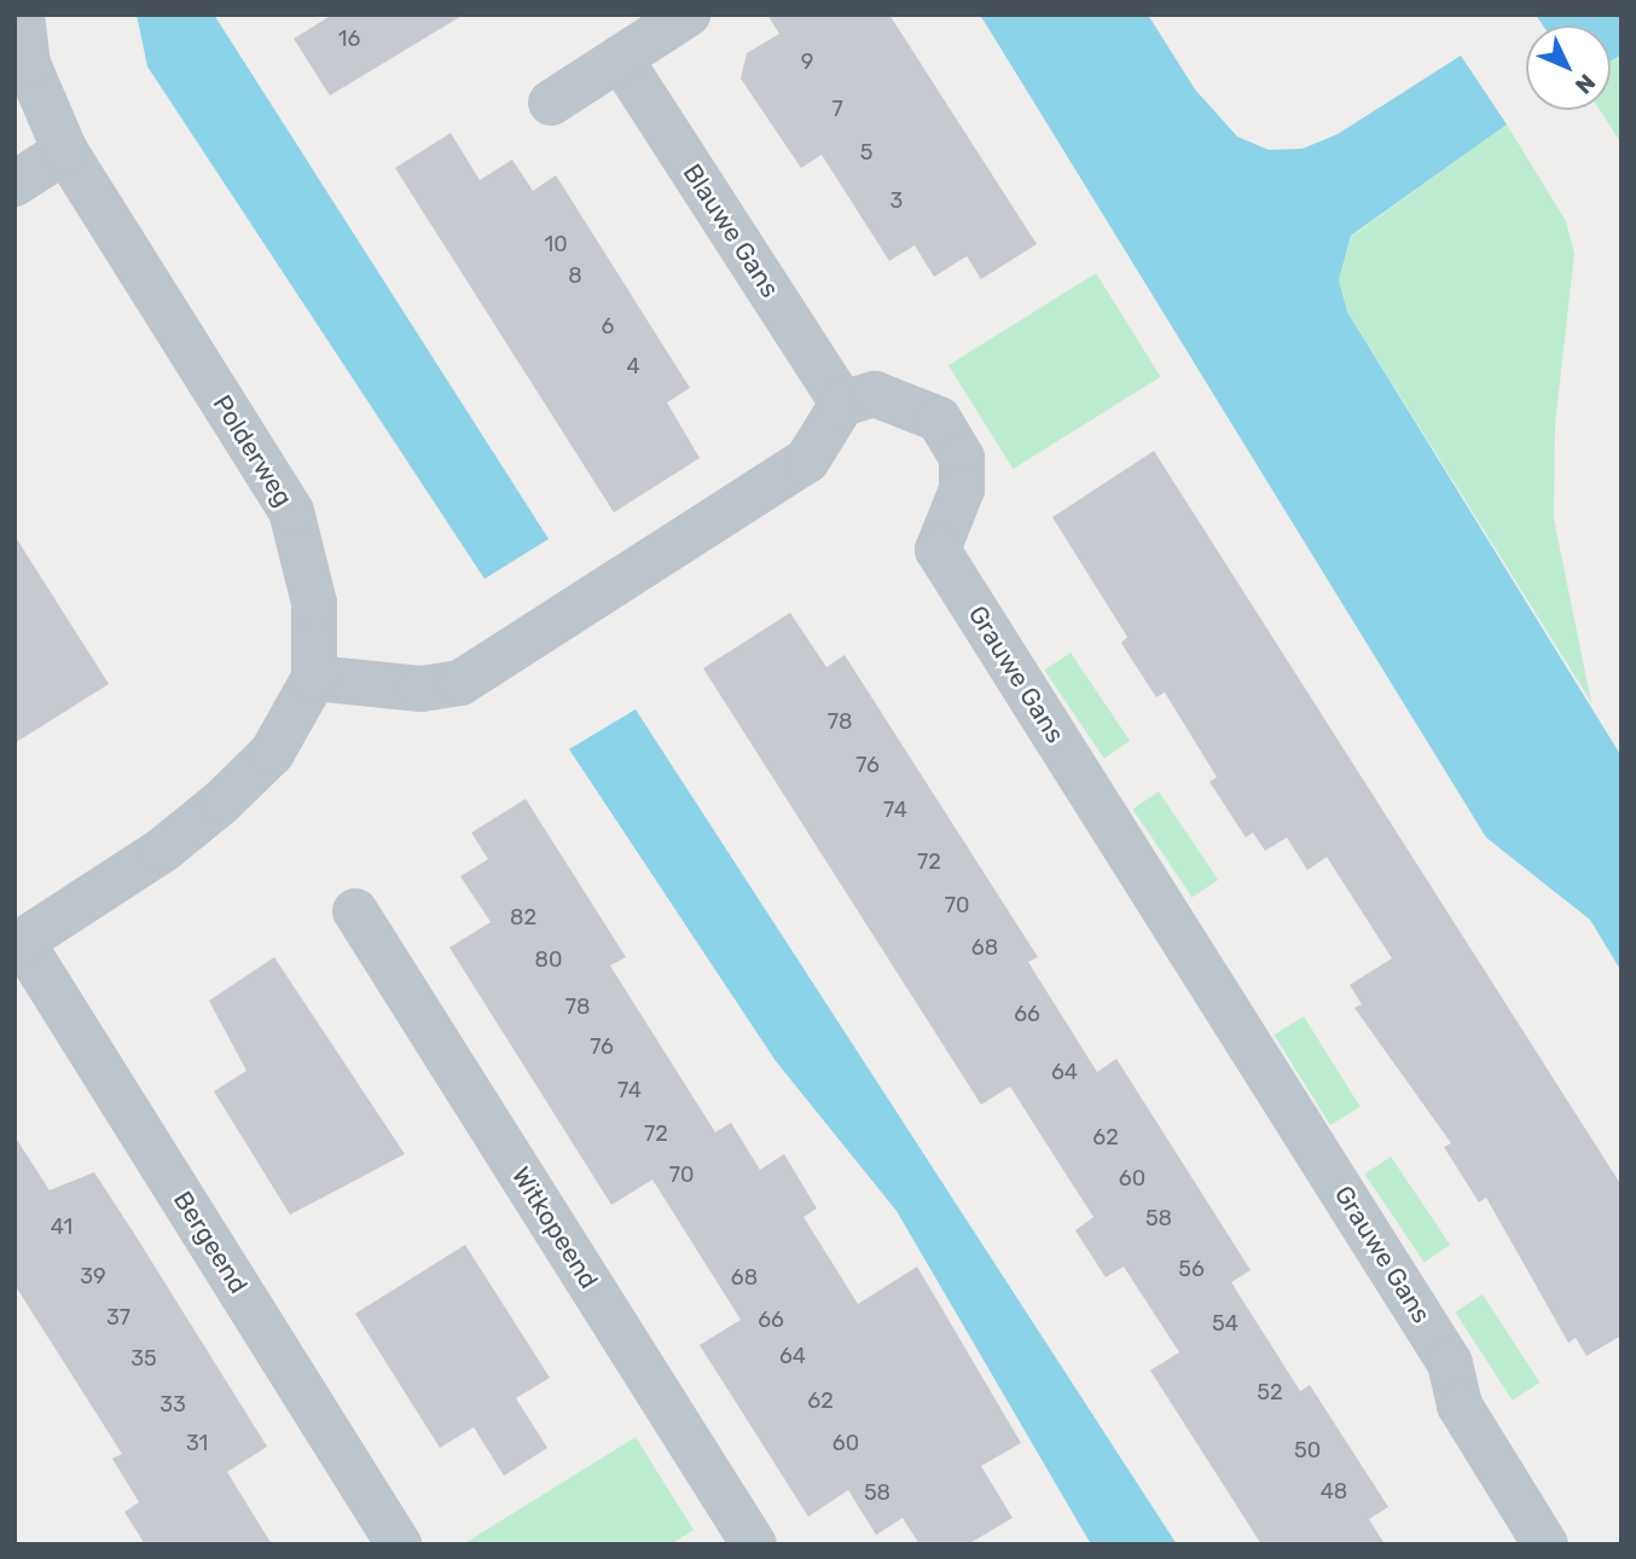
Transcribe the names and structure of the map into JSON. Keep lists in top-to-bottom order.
{
  "streets": {
    "street": [
      "Blauwe Gans",
      "Polderweg",
      "Grauwe Gans",
      "Witkopeend",
      "Bergeend"
    ]
  },
  "crossings": [
    ["Blauwe Gans", "Grauwe Gans"],
    ["Polderweg", "Bergeend"]
  ],
  "house_numbers": [
    "16",
    "9",
    "7",
    "5",
    "3",
    "10",
    "8",
    "6",
    "4",
    "78",
    "76",
    "74",
    "72",
    "70",
    "82",
    "68",
    "80",
    "78",
    "66",
    "76",
    "64",
    "74",
    "72",
    "62",
    "70",
    "60",
    "58",
    "41",
    "56",
    "39",
    "68",
    "37",
    "66",
    "54",
    "64",
    "35",
    "52",
    "62",
    "33",
    "31",
    "60",
    "50",
    "48",
    "58"
  ],
  "north": "bottom right"
}
